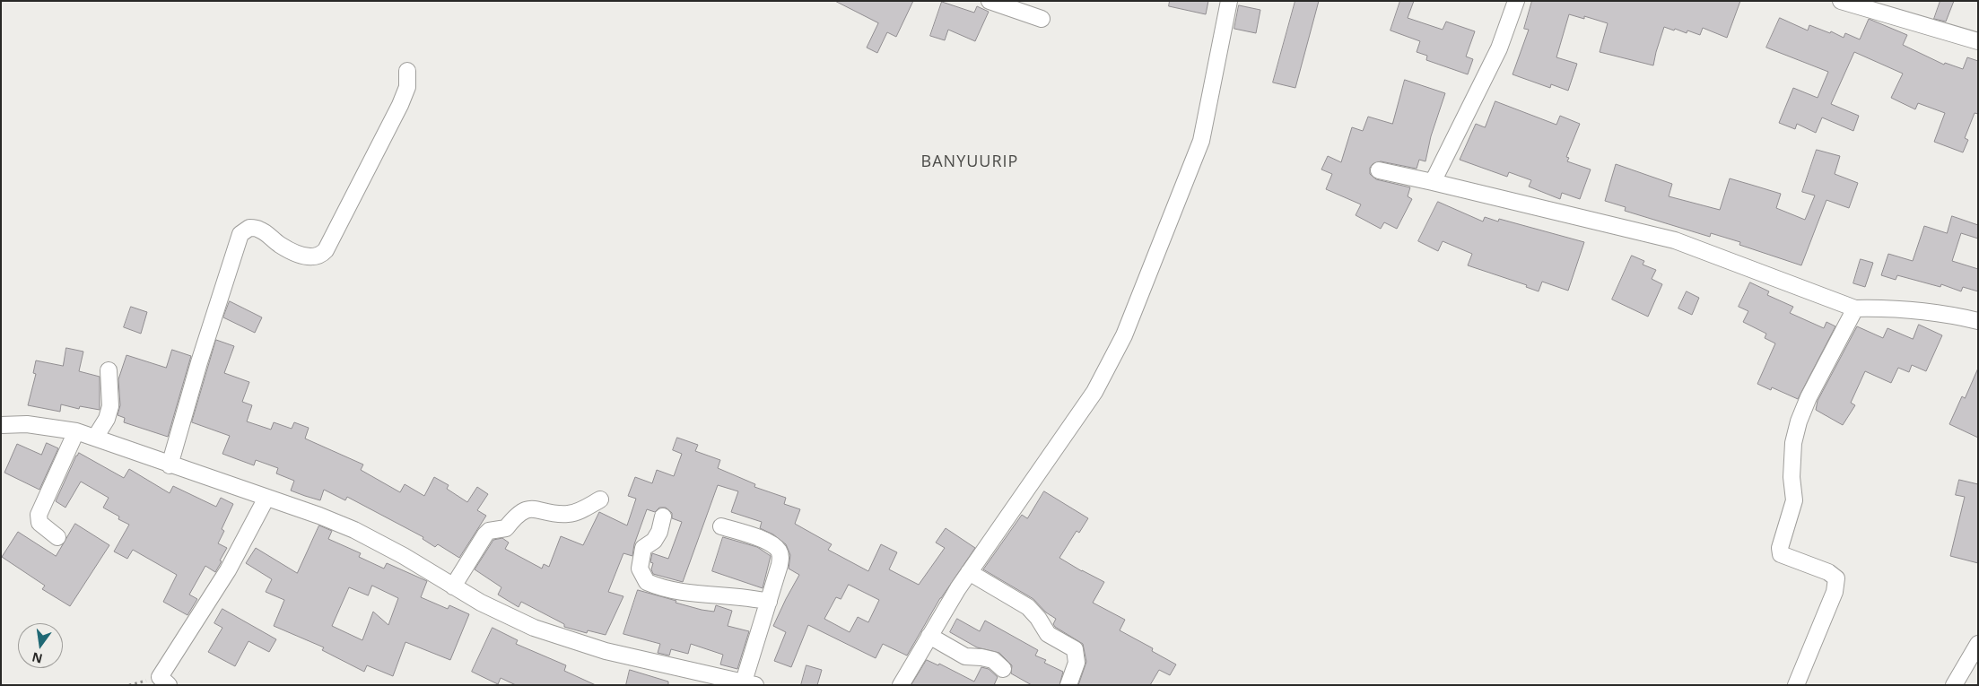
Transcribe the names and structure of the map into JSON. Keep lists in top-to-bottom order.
{
  "districts": ["BANYUURIP"],
  "north": "bottom"
}
